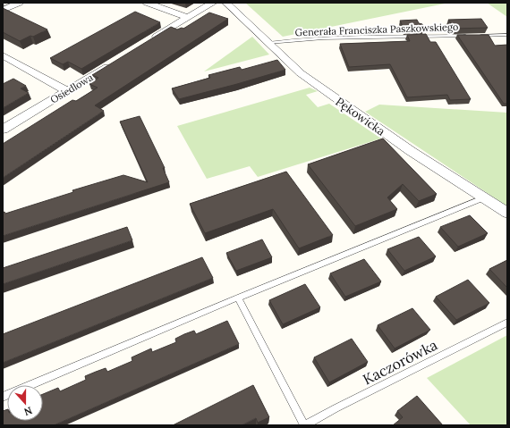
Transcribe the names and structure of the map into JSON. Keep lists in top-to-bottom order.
{
  "streets": {
    "street": ["Osiedlowa", "Pękowicka"],
    "lane": ["Generała Franciszka Paszkowskiego", "Kaczorówka"]
  },
  "crossings": [
    ["Generała Franciszka Paszkowskiego", "Pękowicka"]
  ],
  "north": "bottom"
}
